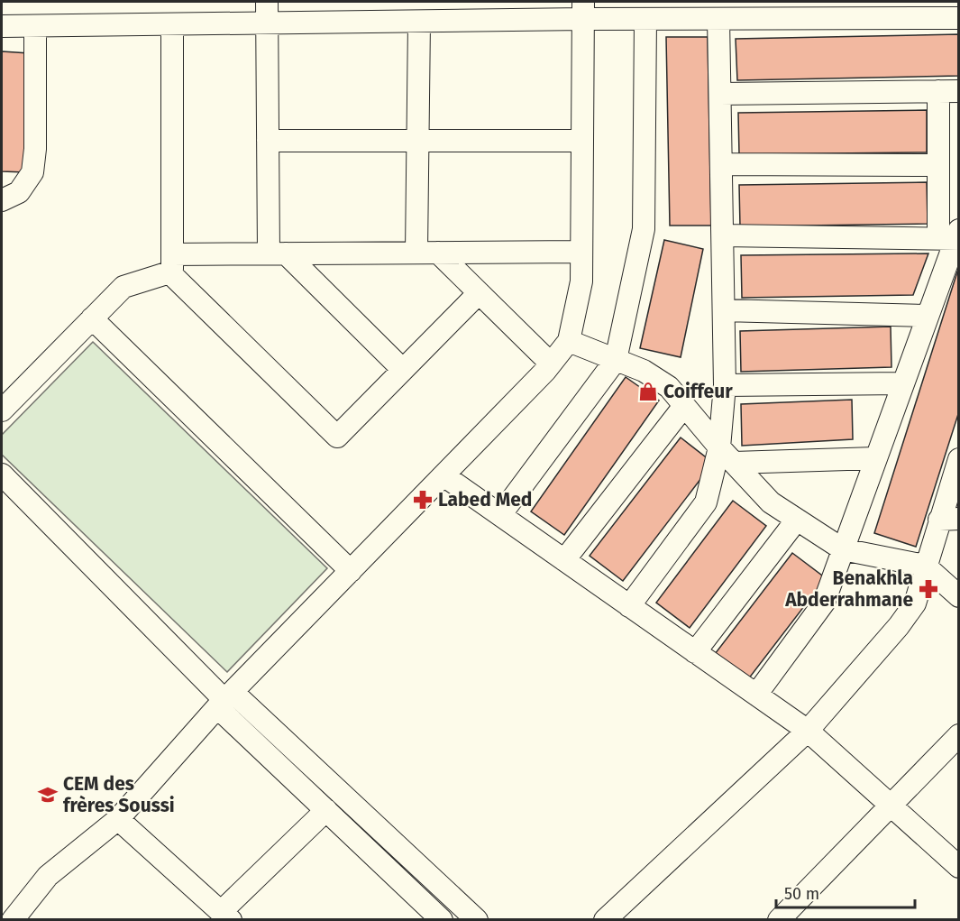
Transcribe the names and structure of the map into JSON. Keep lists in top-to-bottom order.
{
  "places": {
    "shop": ["Coiffeur"],
    "pharmacy": ["Labed Med", "Benakhla Abderrahmane"],
    "school or university": ["CEM des frères Soussi"]
  },
  "scale_bar": "50 m"
}
